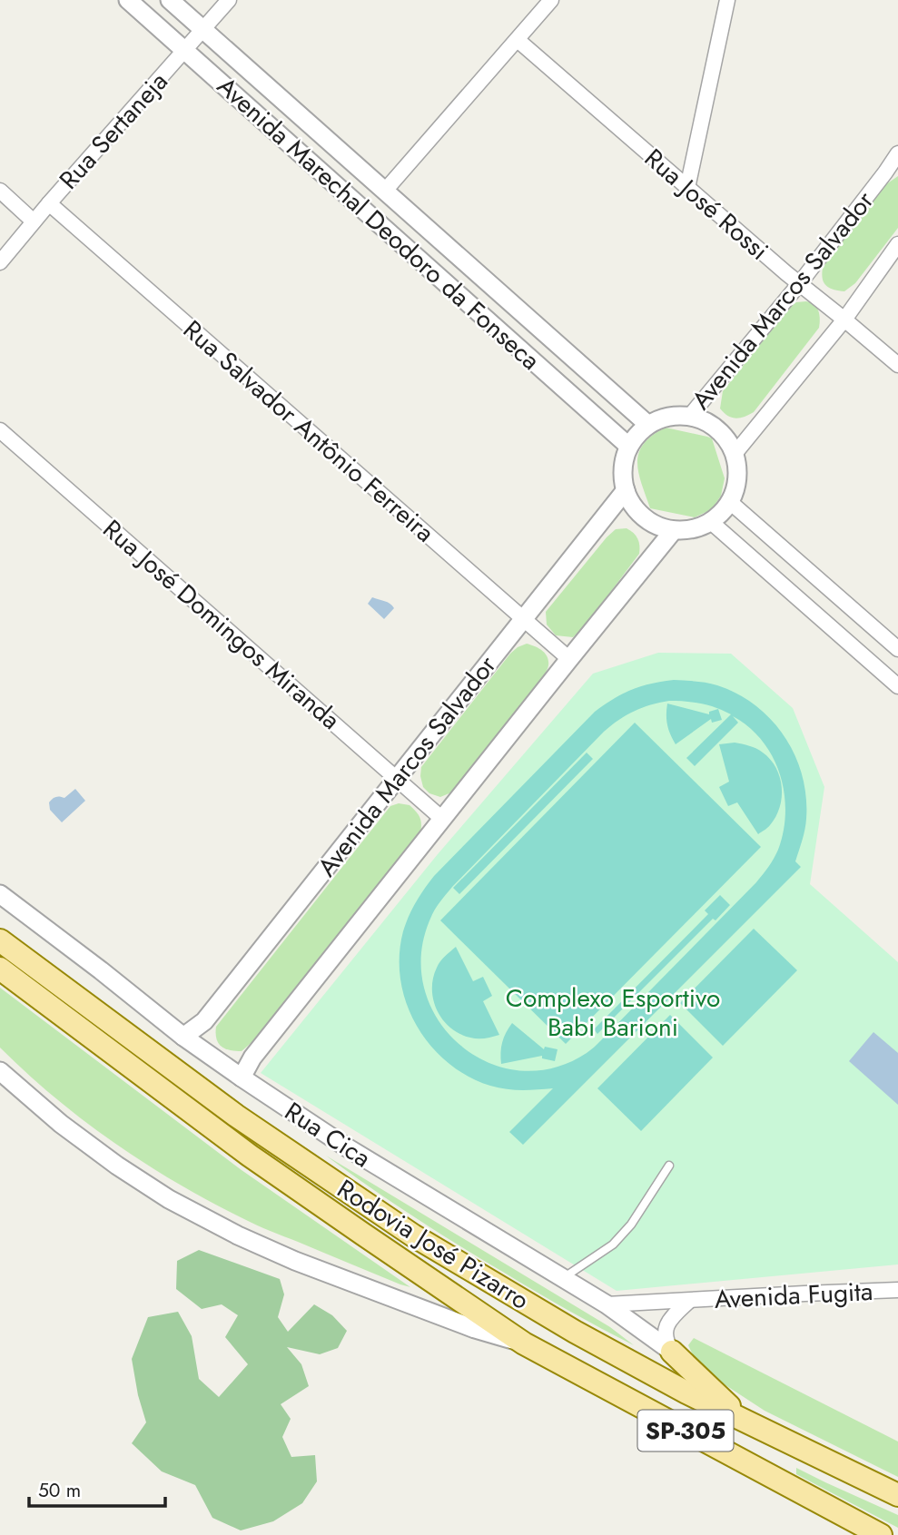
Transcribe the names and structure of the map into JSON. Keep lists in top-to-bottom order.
{
  "streets": {
    "main road": ["Rodovia José Pizarro", "SP-305"],
    "street": [
      "Rua Sertaneja",
      "Rua José Rossi",
      "Avenida Marechal Deodoro da Fonseca",
      "Avenida Marcos Salvador",
      "Rua Salvador Antônio Ferreira",
      "Rua José Domingos Miranda",
      "Rua Cica",
      "Avenida Fugita"
    ]
  },
  "crossings": [
    ["Rua Sertaneja", "Avenida Marechal Deodoro da Fonseca"],
    ["Rua Sertaneja", "Rua Salvador Antônio Ferreira"],
    ["Rua José Rossi", "Avenida Marcos Salvador"],
    ["Avenida Marechal Deodoro da Fonseca", "Avenida Marcos Salvador"],
    ["Avenida Marcos Salvador", "Rua Salvador Antônio Ferreira"],
    ["Avenida Marcos Salvador", "Rua José Domingos Miranda"],
    ["Avenida Marcos Salvador", "Rua Cica"],
    ["Rua Cica", "Avenida Fugita"]
  ],
  "parks": ["Complexo Esportivo Babi Barioni"],
  "scale_bar": "50 m"
}
